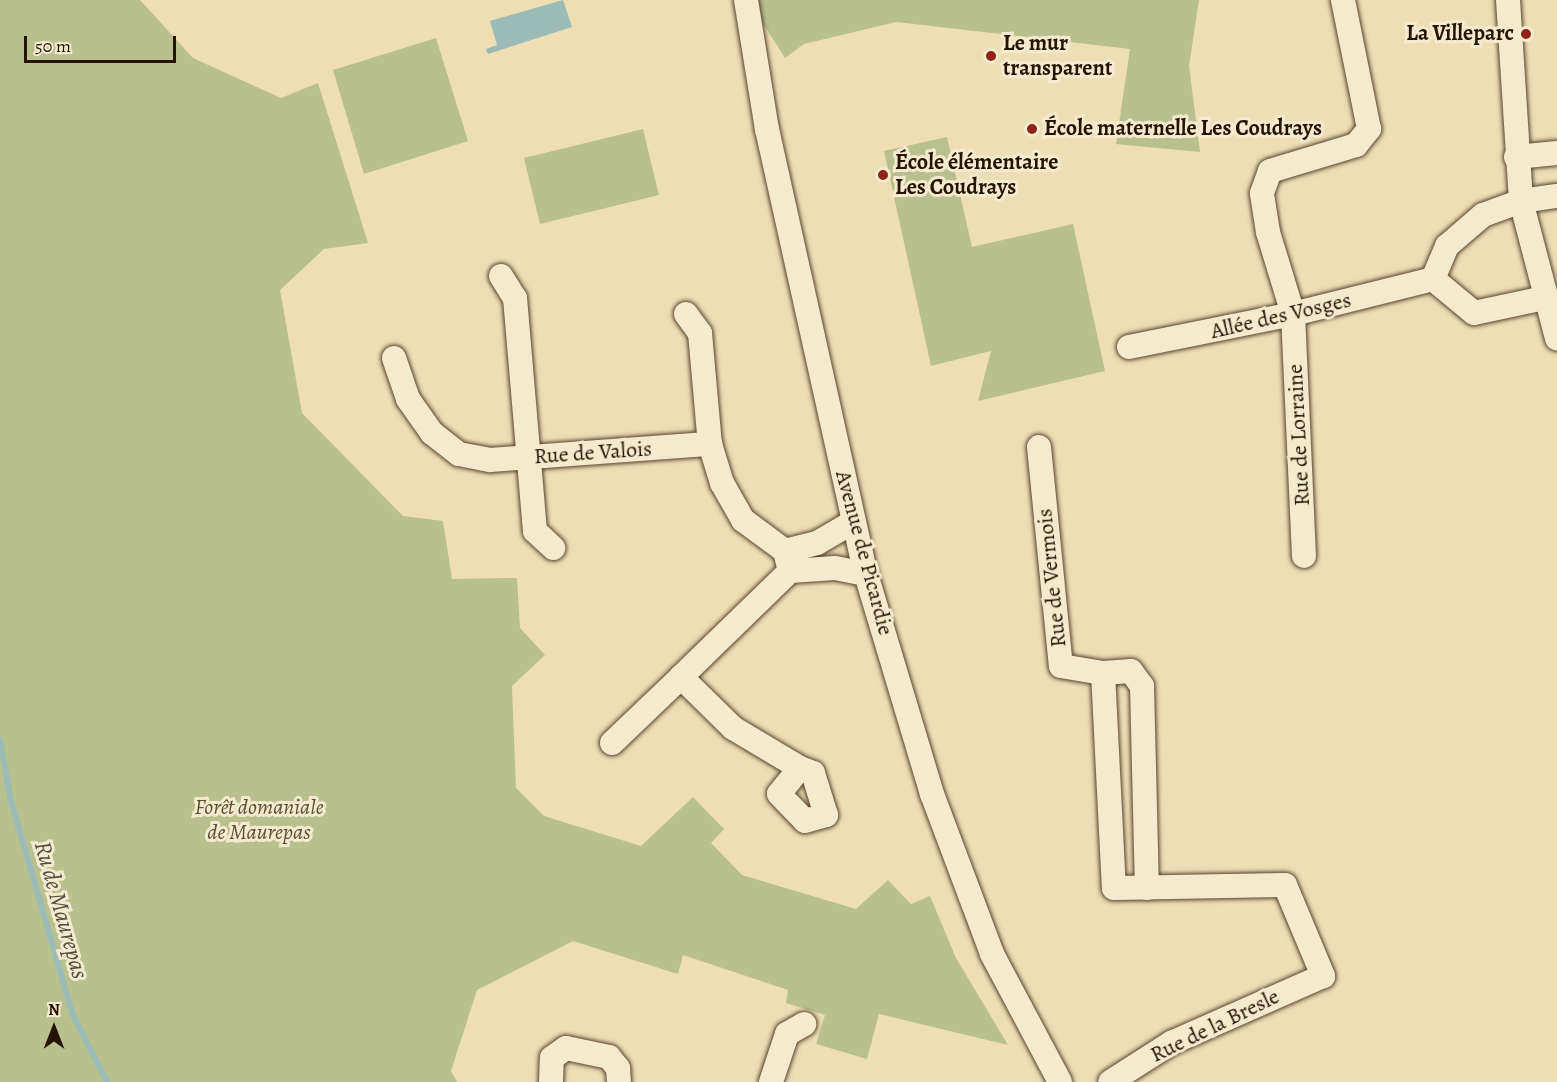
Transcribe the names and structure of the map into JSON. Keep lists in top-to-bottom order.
{
  "streets": {
    "street": [
      "Allée des Vosges",
      "Rue de Lorraine",
      "Rue de Valois",
      "Avenue de Picardie",
      "Rue de Vermois",
      "Rue de la Bresle"
    ]
  },
  "crossings": [
    ["Allée des Vosges", "Rue de Lorraine"],
    ["Rue de Vermois", "Rue de la Bresle"]
  ],
  "water": ["Ru de Maurepas"],
  "parks": ["Forêt domaniale de Maurepas"],
  "places": [
    "La Villeparc",
    "Le mur transparent",
    "École maternelle Les Coudrays",
    "École élémentaire Les Coudrays"
  ],
  "scale_bar": "50 m",
  "north": "top"
}
